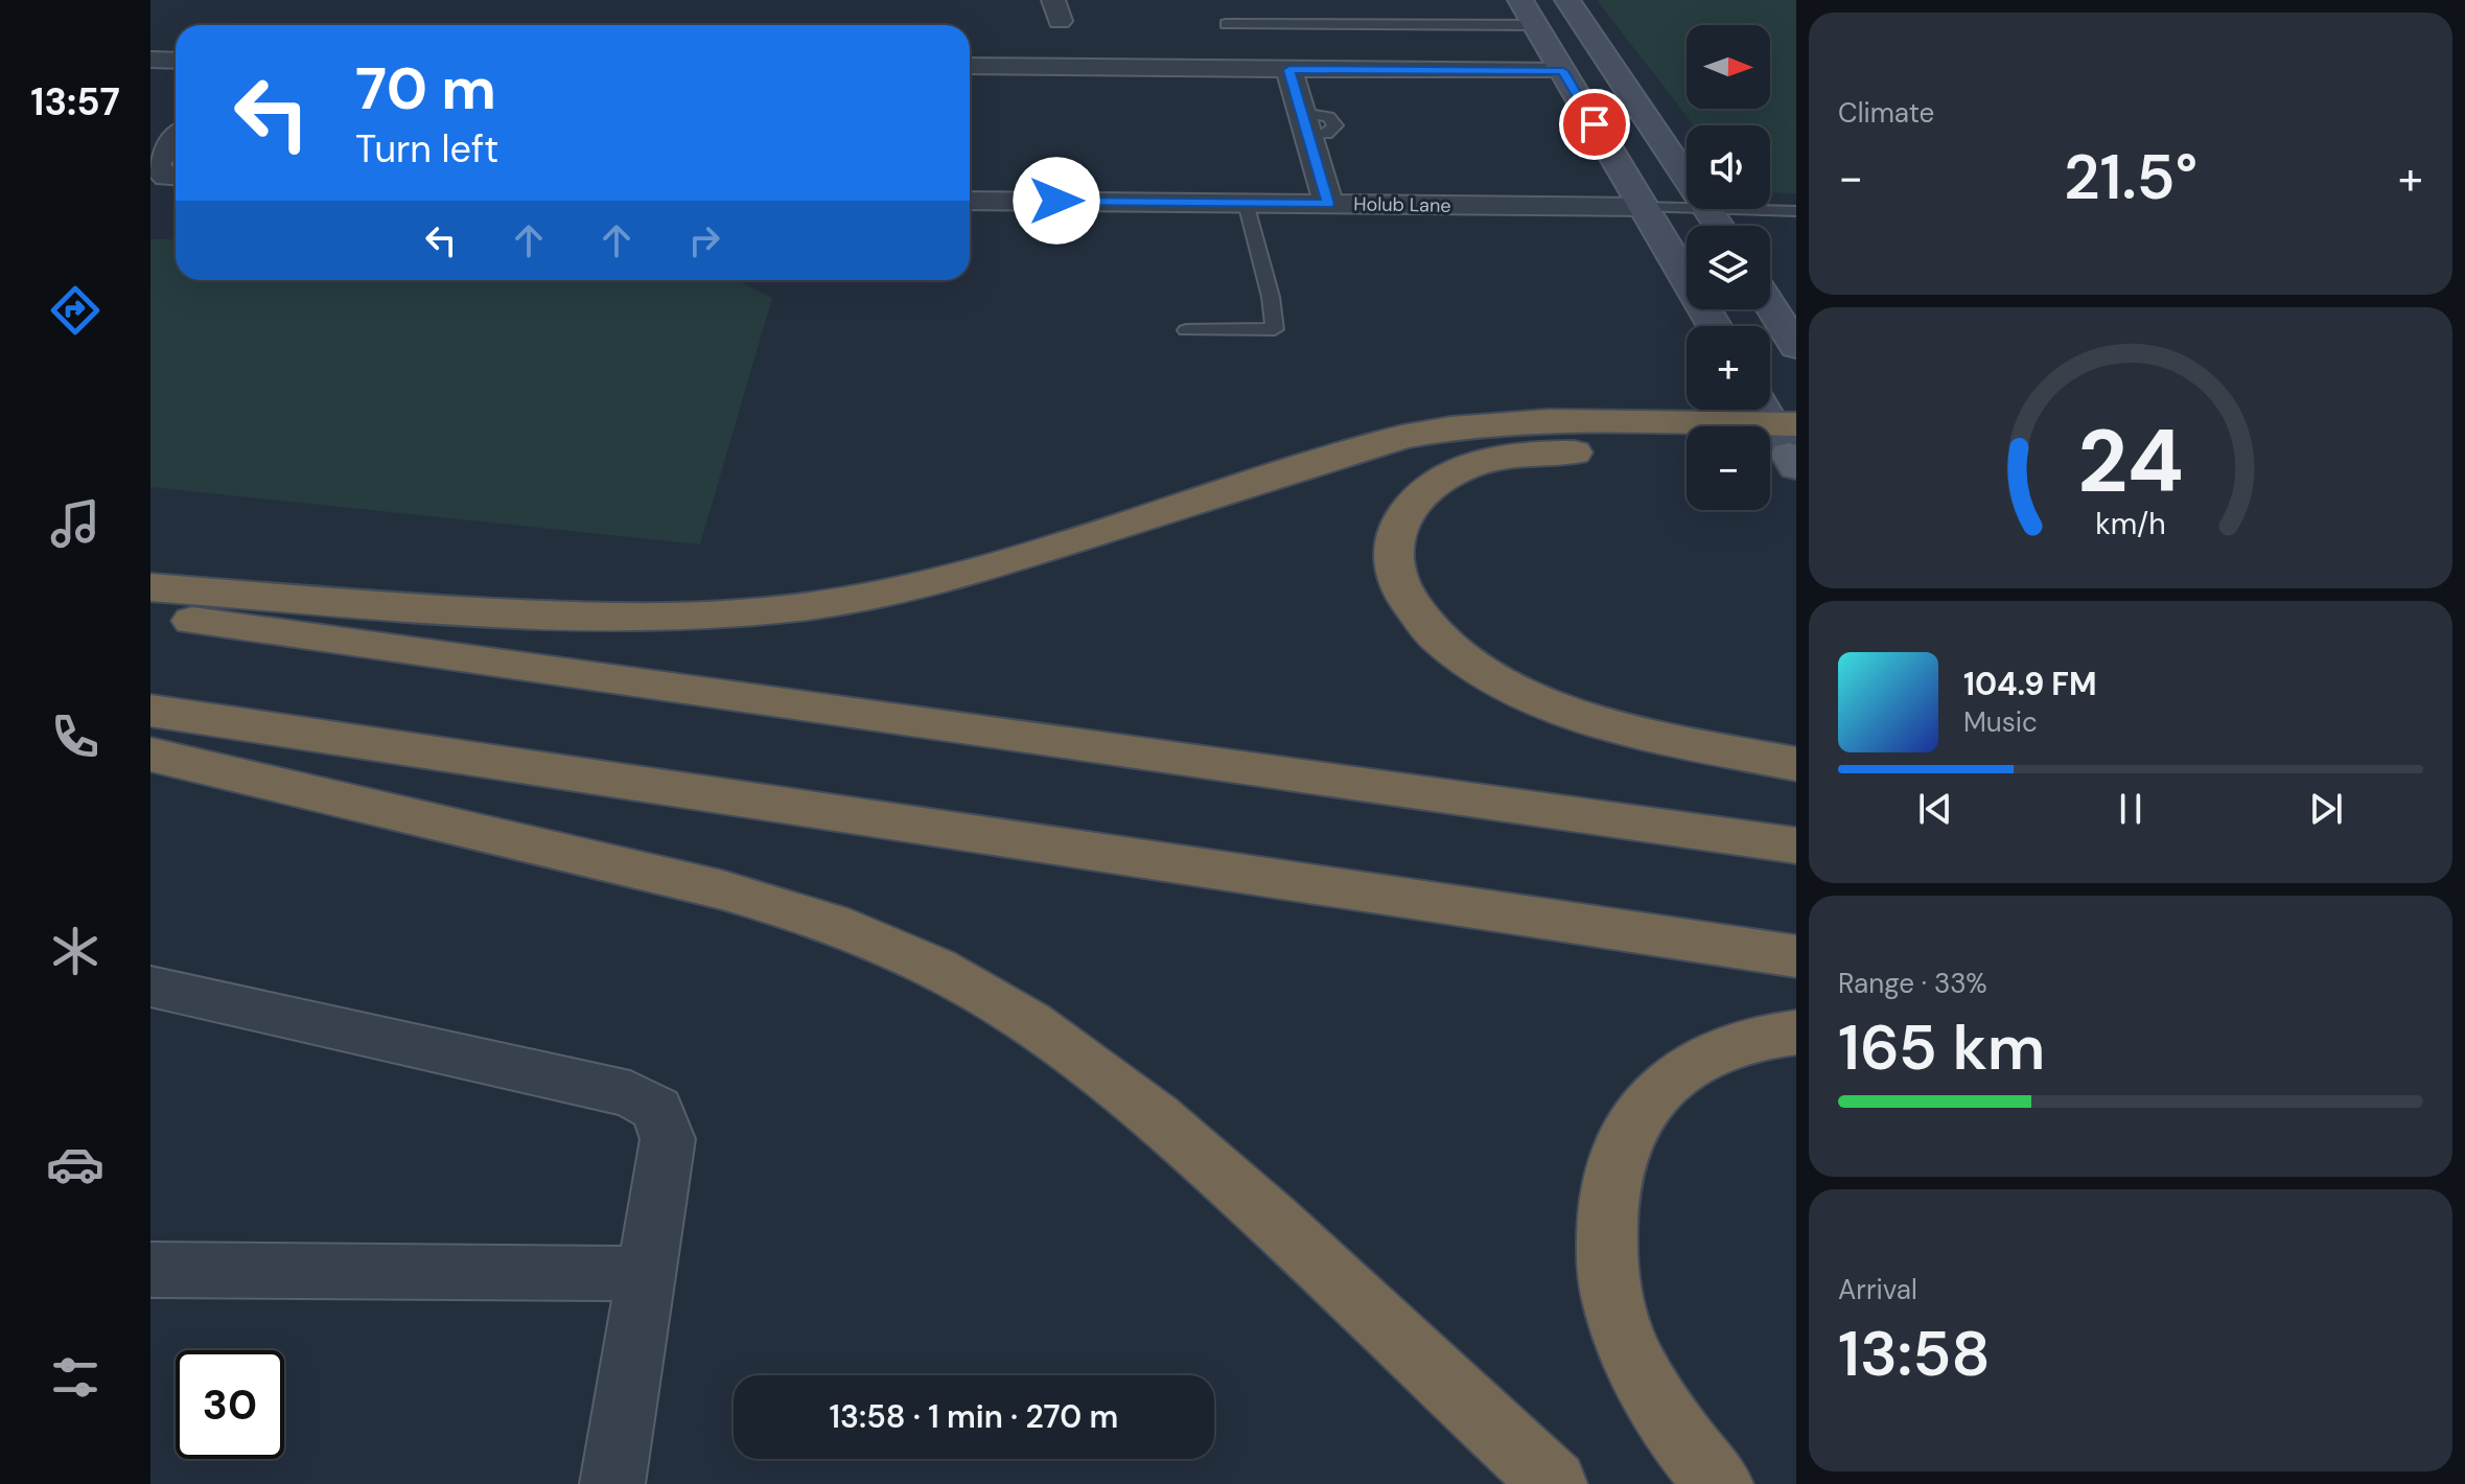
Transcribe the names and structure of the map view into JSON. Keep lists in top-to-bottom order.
{
  "streets": {
    "street": ["Holub Lane"]
  },
  "north": "right",
  "page": {
    "tabs": "13:57",
    "tile": [
      "Climate",
      ["Range · 33%", "165 km"],
      ["Arrival", "13:58"]
    ],
    "map_buttons": ["+", "−"],
    "turn": ["70 m", "Turn left"],
    "heat": ["−", "21.5°", "+"],
    "song": ["104.9 FM", "Music"],
    "limit": "30",
    "trip": "13:58 · 1 min · 270 m",
    "gauge": ["24", "km/h"]
  }
}
